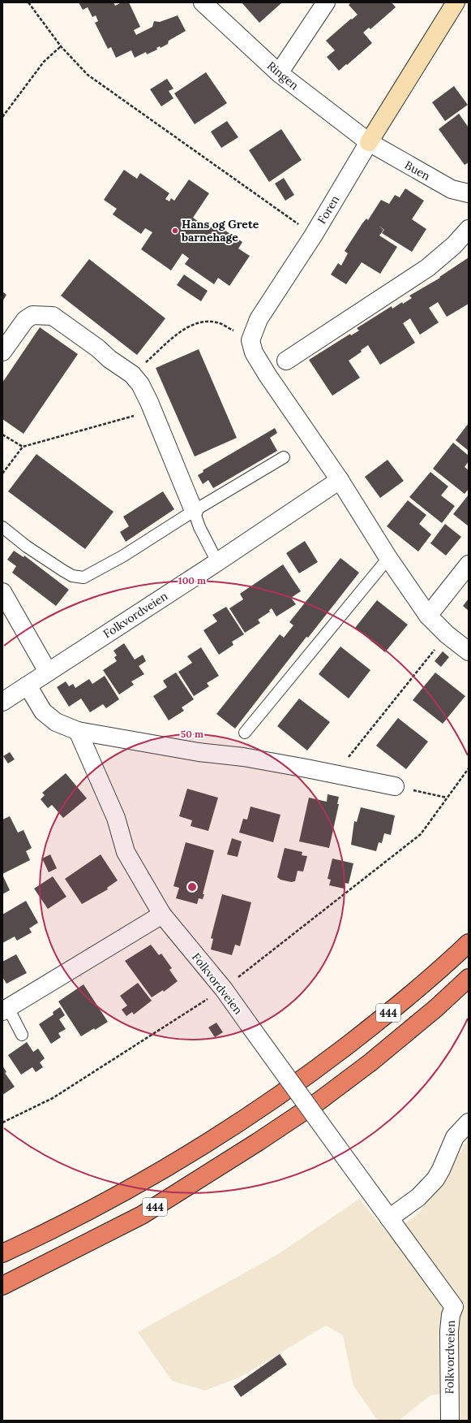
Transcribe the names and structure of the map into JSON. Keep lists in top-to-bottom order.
{
  "streets": {
    "highway": ["444"],
    "street": [
      "Ringen",
      "Buen",
      "Foren",
      "Folkvordveien"
    ]
  },
  "crossings": [
    ["Ringen", "Buen"],
    ["Ringen", "Foren"],
    ["Buen", "Foren"]
  ],
  "places": ["Hans og Grete barnehage"],
  "rings": ["100 m", "50 m"]
}
